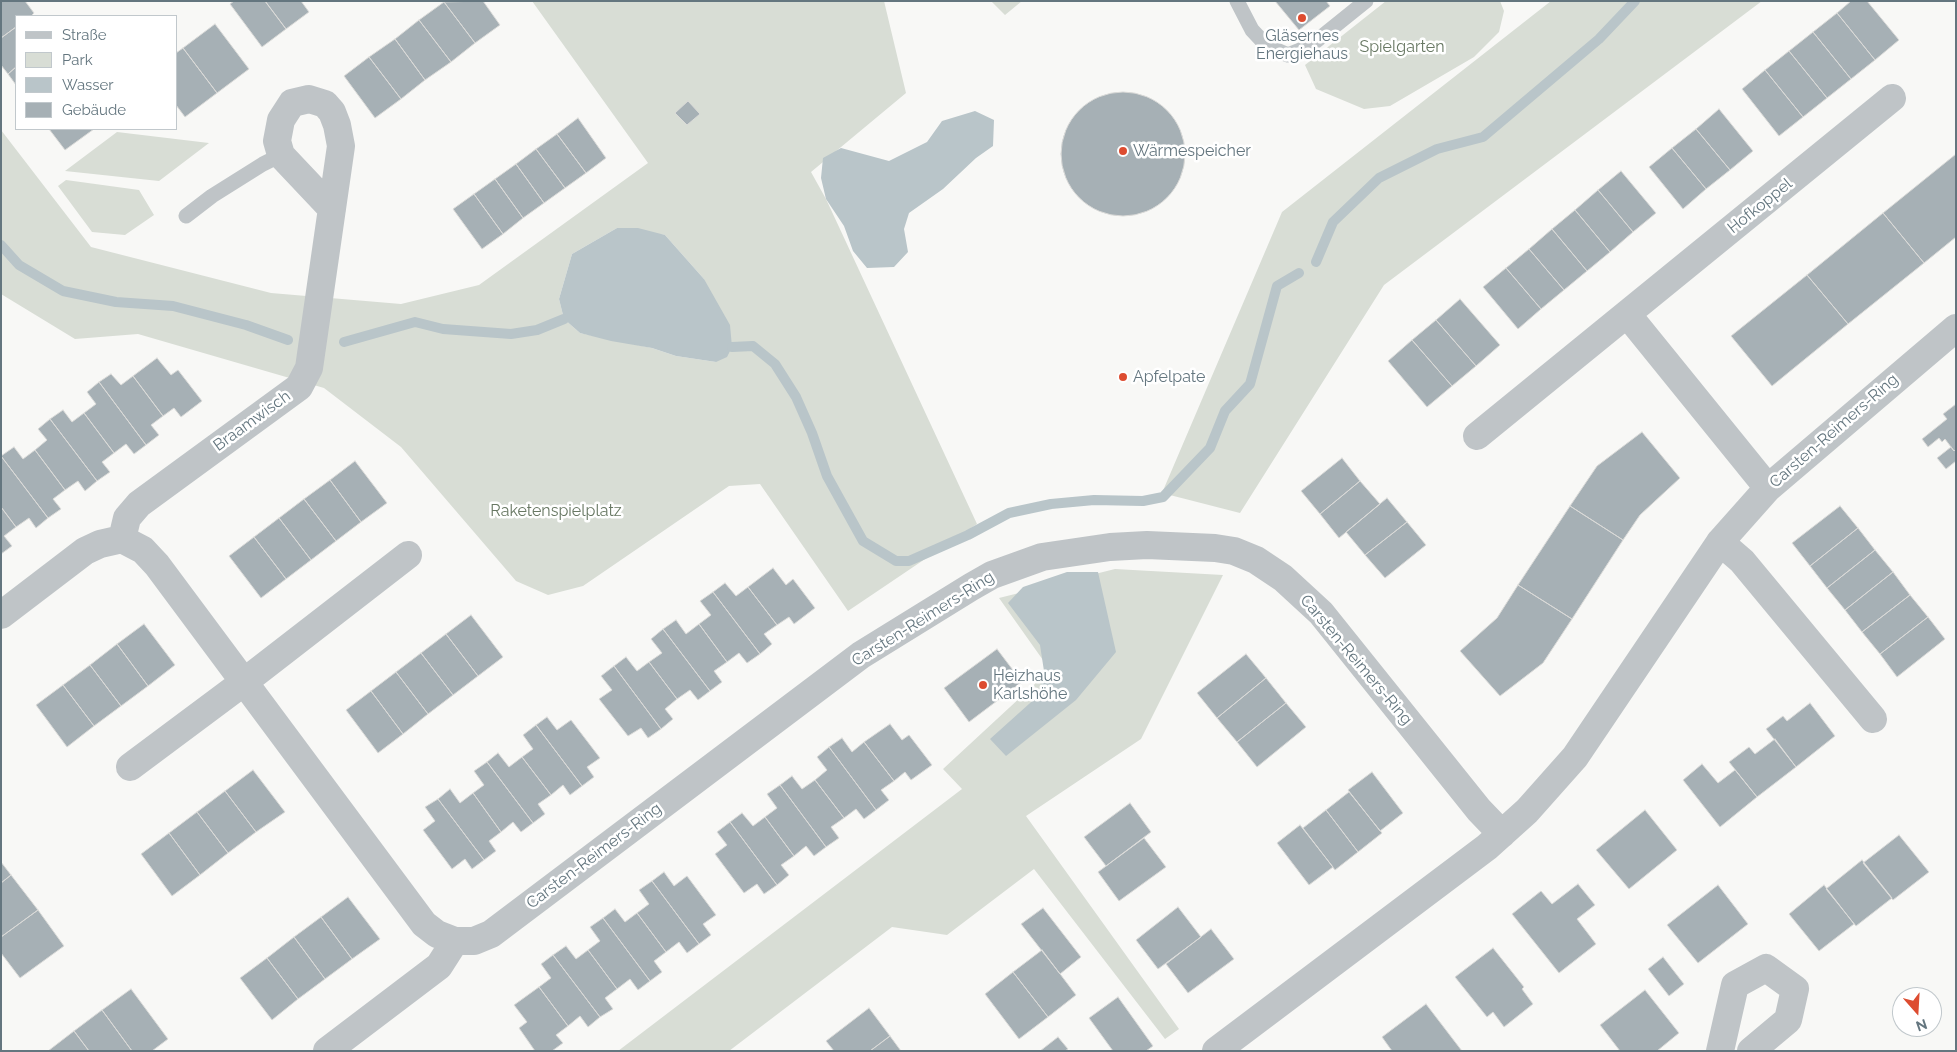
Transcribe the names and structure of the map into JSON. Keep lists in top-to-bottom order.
{
  "streets": {
    "street": ["Hofkoppel", "Braamwisch", "Carsten-Reimers-Ring"]
  },
  "parks": ["Spielgarten", "Raketenspielplatz"],
  "places": [
    "Gläsernes Energiehaus",
    "Wärmespeicher",
    "Apfelpate",
    "Heizhaus Karlshöhe"
  ],
  "legend": [
    "Straße",
    "Park",
    "Wasser",
    "Gebäude"
  ],
  "north": "bottom"
}
